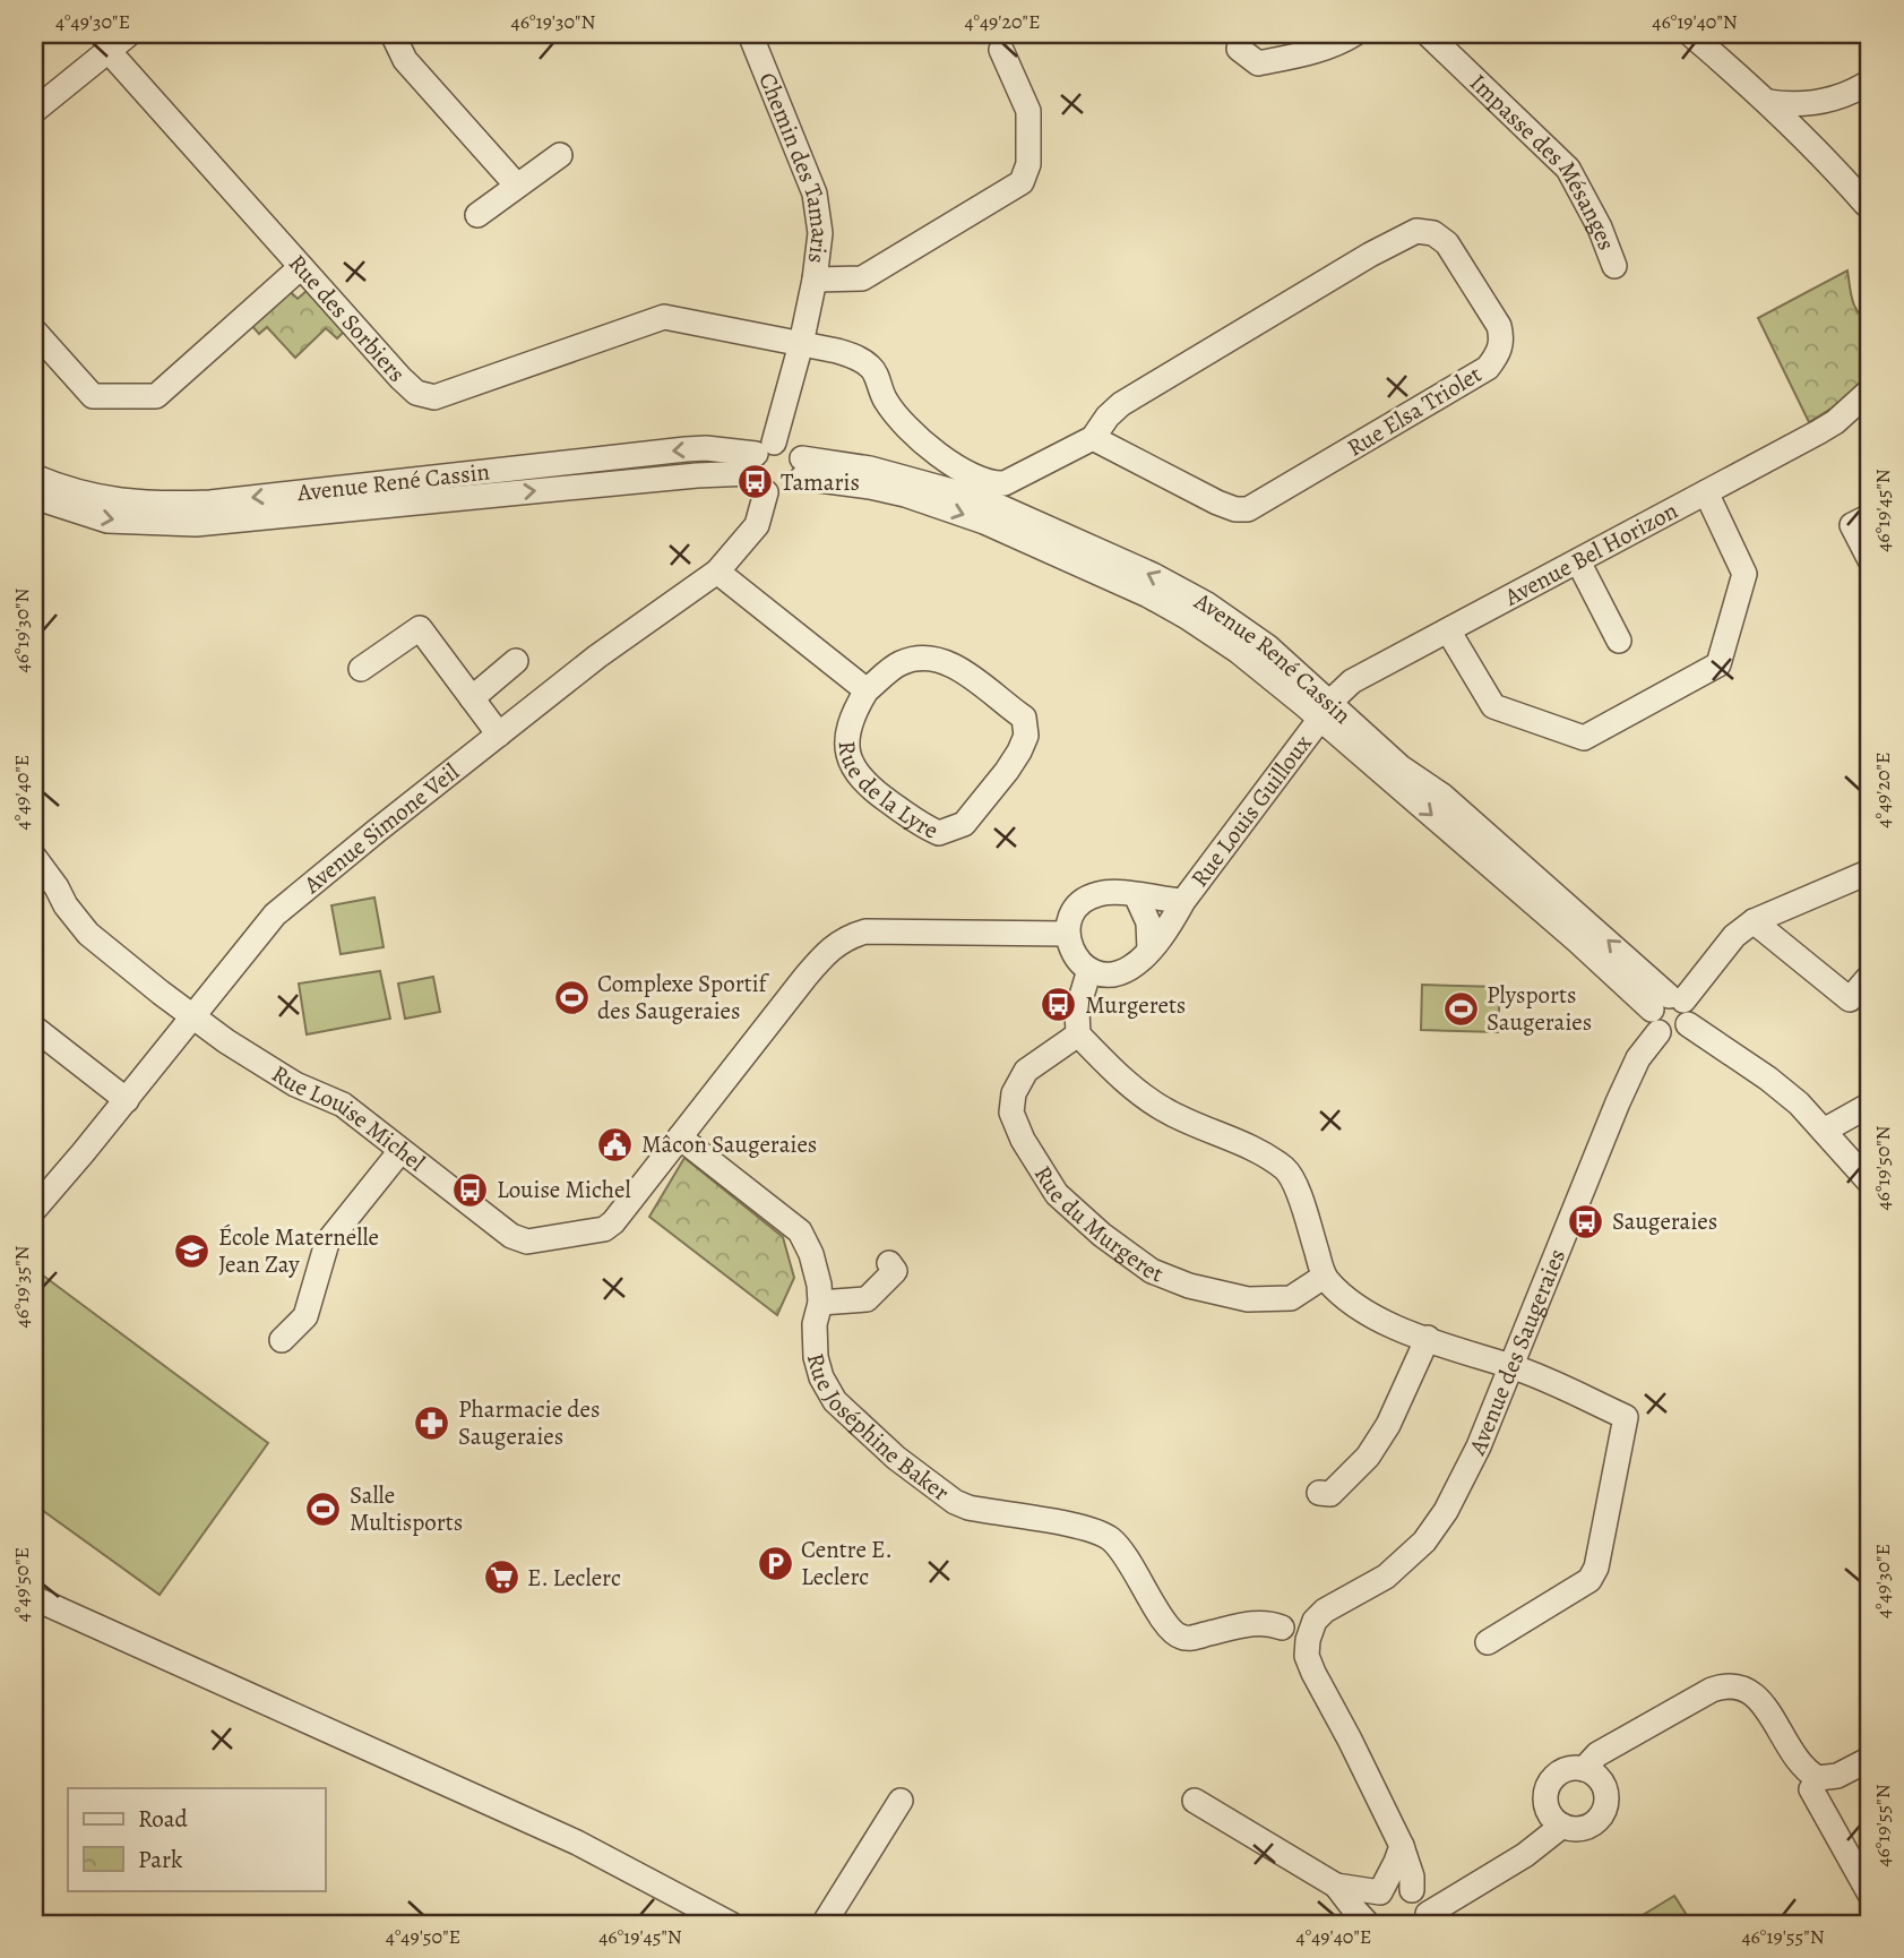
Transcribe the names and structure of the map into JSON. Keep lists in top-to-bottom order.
{
  "streets": {
    "street": [
      "Impasse des Mésanges",
      "Chemin des Tamaris",
      "Rue des Sorbiers",
      "Rue Elsa Triolet",
      "Avenue René Cassin",
      "Avenue Bel Horizon",
      "Rue de la Lyre",
      "Rue Louis Guilloux",
      "Avenue Simone Veil",
      "Rue Louise Michel",
      "Rue du Murgeret",
      "Avenue des Saugeraies",
      "Rue Joséphine Baker"
    ]
  },
  "crossings": [
    ["Chemin des Tamaris", "Rue des Sorbiers"],
    ["Chemin des Tamaris", "Rue Elsa Triolet"],
    ["Chemin des Tamaris", "Avenue René Cassin"],
    ["Chemin des Tamaris", "Avenue Simone Veil"],
    ["Rue des Sorbiers", "Rue Elsa Triolet"],
    ["Avenue René Cassin", "Avenue Bel Horizon"],
    ["Avenue René Cassin", "Rue Louis Guilloux"],
    ["Avenue René Cassin", "Avenue Simone Veil"],
    ["Avenue René Cassin", "Avenue des Saugeraies"],
    ["Avenue Bel Horizon", "Rue Louis Guilloux"],
    ["Rue de la Lyre", "Avenue Simone Veil"],
    ["Rue Louis Guilloux", "Rue Louise Michel"],
    ["Avenue Simone Veil", "Rue Louise Michel"],
    ["Rue Louise Michel", "Rue Joséphine Baker"],
    ["Avenue des Saugeraies", "Rue Joséphine Baker"]
  ],
  "places": {
    "bus stop": [
      "Tamaris",
      "Murgerets",
      "Louise Michel",
      "Saugeraies"
    ],
    "sports": ["Complexe Sportif des Saugeraies", "Plysports Saugeraies", "Salle Multisports"],
    "public building": ["Mâcon Saugeraies"],
    "school or university": ["École Maternelle Jean Zay"],
    "pharmacy": ["Pharmacie des Saugeraies"],
    "parking": ["Centre E. Leclerc"],
    "supermarket": ["E. Leclerc"]
  },
  "legend": ["Road", "Park"],
  "coordinates": [
    "4°49'30\"E",
    "46°19'30\"N",
    "4°49'20\"E",
    "46°19'40\"N",
    "46°19'45\"N",
    "4°49'40\"E",
    "46°19'50\"N",
    "46°19'35\"N",
    "4°49'50\"E",
    "46°19'55\"N"
  ]
}
